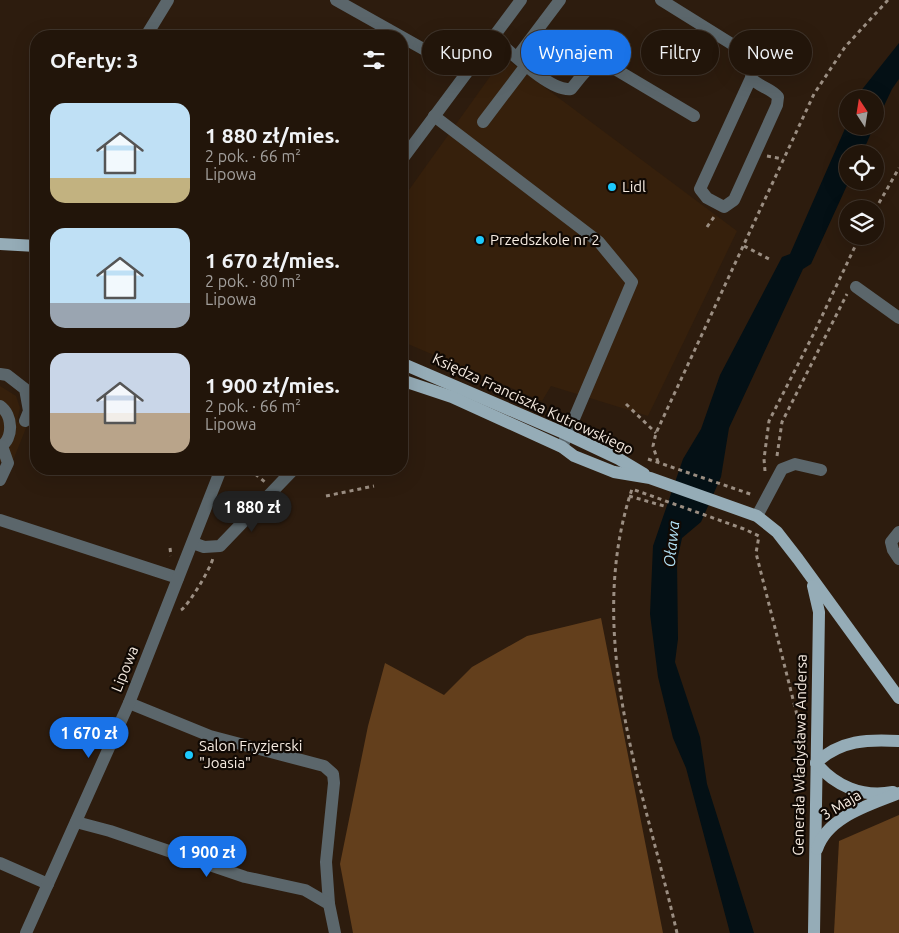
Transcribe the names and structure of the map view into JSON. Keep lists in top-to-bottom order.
{
  "streets": {
    "main road": ["Księdza Franciszka Kutrowskiego", "Generała Władysława Andersa", "3 Maja"],
    "street": ["Lipowa"]
  },
  "crossings": [
    ["Księdza Franciszka Kutrowskiego", "Generała Władysława Andersa"],
    ["Generała Władysława Andersa", "3 Maja"]
  ],
  "water": ["Oława"],
  "places": ["Lidl", "Przedszkole nr 2", "Salon Fryzjerski \"Joasia\""],
  "north": "top",
  "page": {
    "chip": [
      "Kupno",
      "Wynajem",
      "Filtry",
      "Nowe"
    ],
    "heading": "Oferty: 3",
    "list": [
      {
        "name": "1 880 zł/mies.",
        "note": "2 pok. · 66 m² · Lipowa"
      },
      {
        "name": "1 670 zł/mies.",
        "note": "2 pok. · 80 m² · Lipowa"
      },
      {
        "name": "1 900 zł/mies.",
        "note": "2 pok. · 66 m² · Lipowa"
      }
    ],
    "price": ["1 880 zł", "1 670 zł", "1 900 zł"]
  }
}
